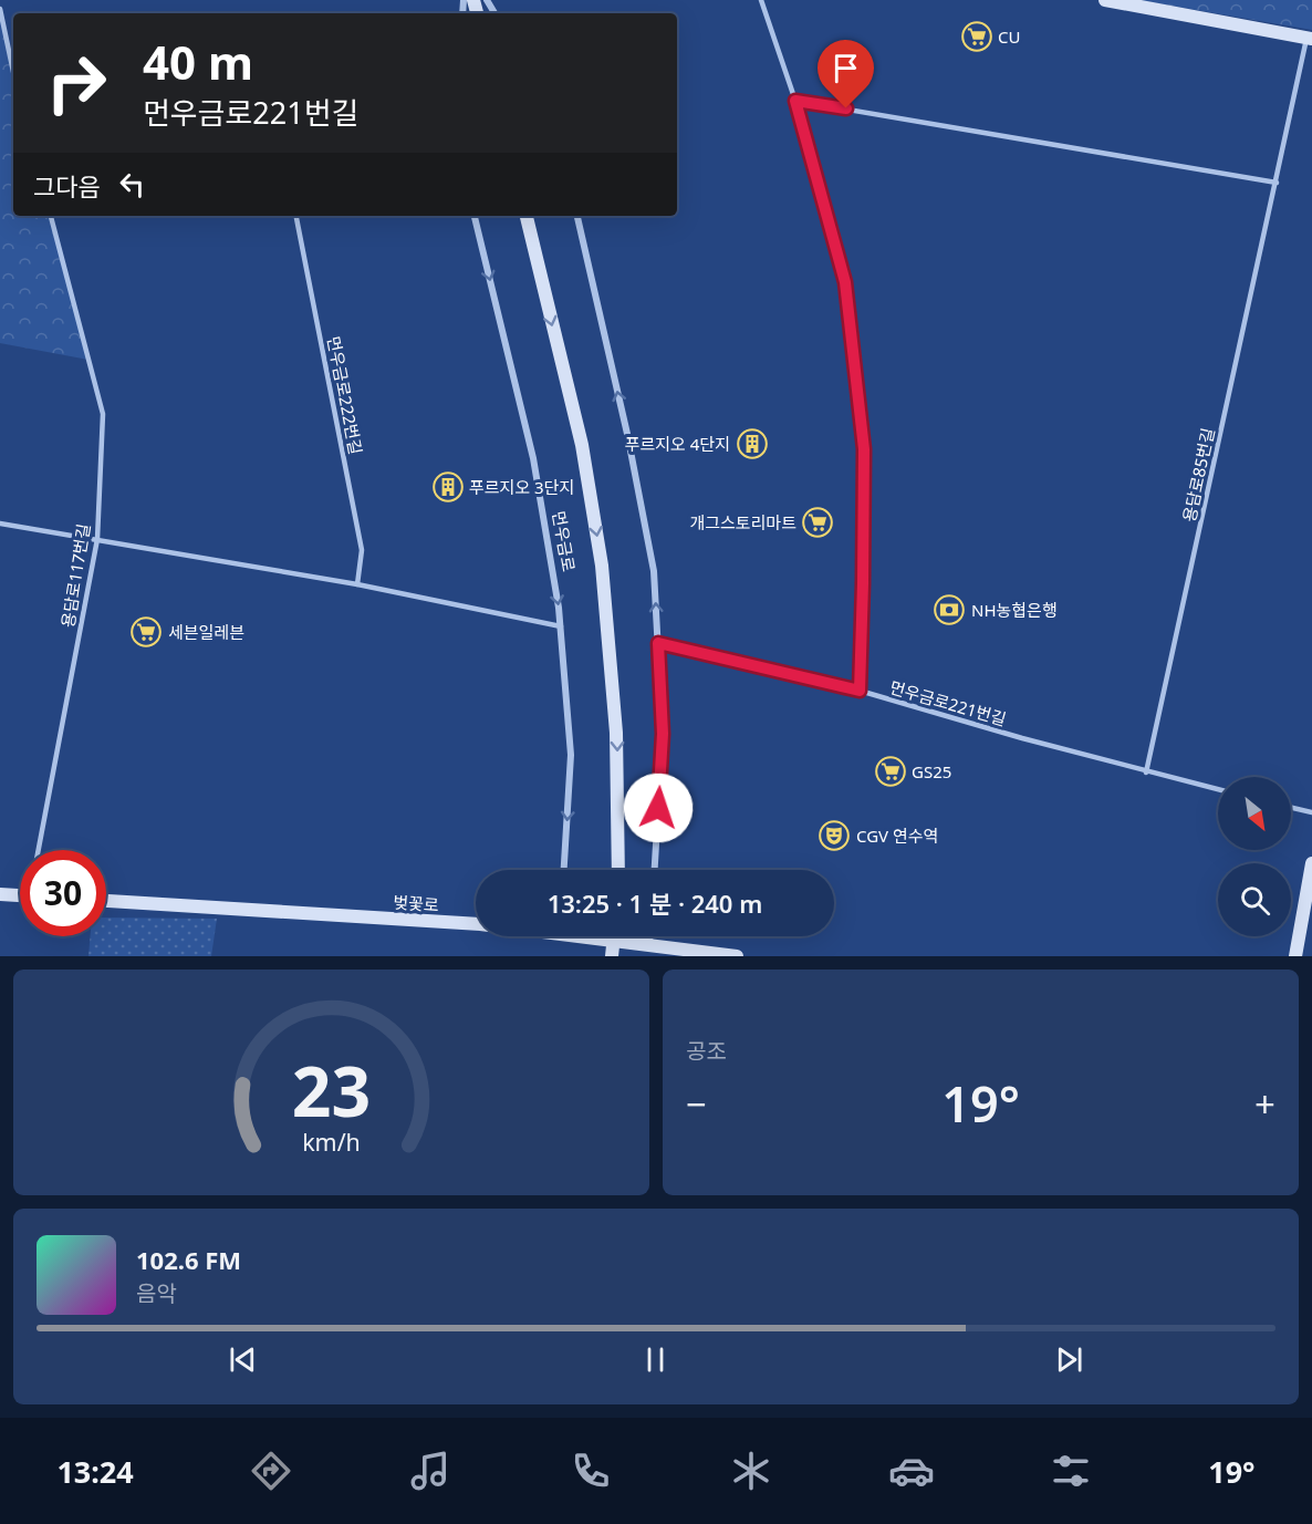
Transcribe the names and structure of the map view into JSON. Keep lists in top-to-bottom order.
{
  "streets": {
    "street": ["먼우금로", "벚꽃로"],
    "lane": [
      "먼우금로222번길",
      "용담로85번길",
      "용담로117번길",
      "먼우금로221번길"
    ]
  },
  "crossings": [
    ["용담로85번길", "먼우금로221번길"]
  ],
  "places": {
    "supermarket": [
      "CU",
      "개그스토리마트",
      "세븐일레븐",
      "GS25"
    ],
    "building": ["푸르지오 4단지", "푸르지오 3단지"],
    "bank": ["NH농협은행"],
    "theatre": ["CGV 연수역"]
  },
  "north": "bottom right",
  "page": {
    "turn": ["40 m", "먼우금로221번길"],
    "then": "그다음",
    "limit": "30",
    "trip": "13:25 · 1 분 · 240 m",
    "tile": "공조",
    "heat": ["−", "19°", "+"],
    "song": ["102.6 FM", "음악"],
    "tabs": ["13:24", "19°"],
    "gauge": ["23", "km/h"]
  }
}
